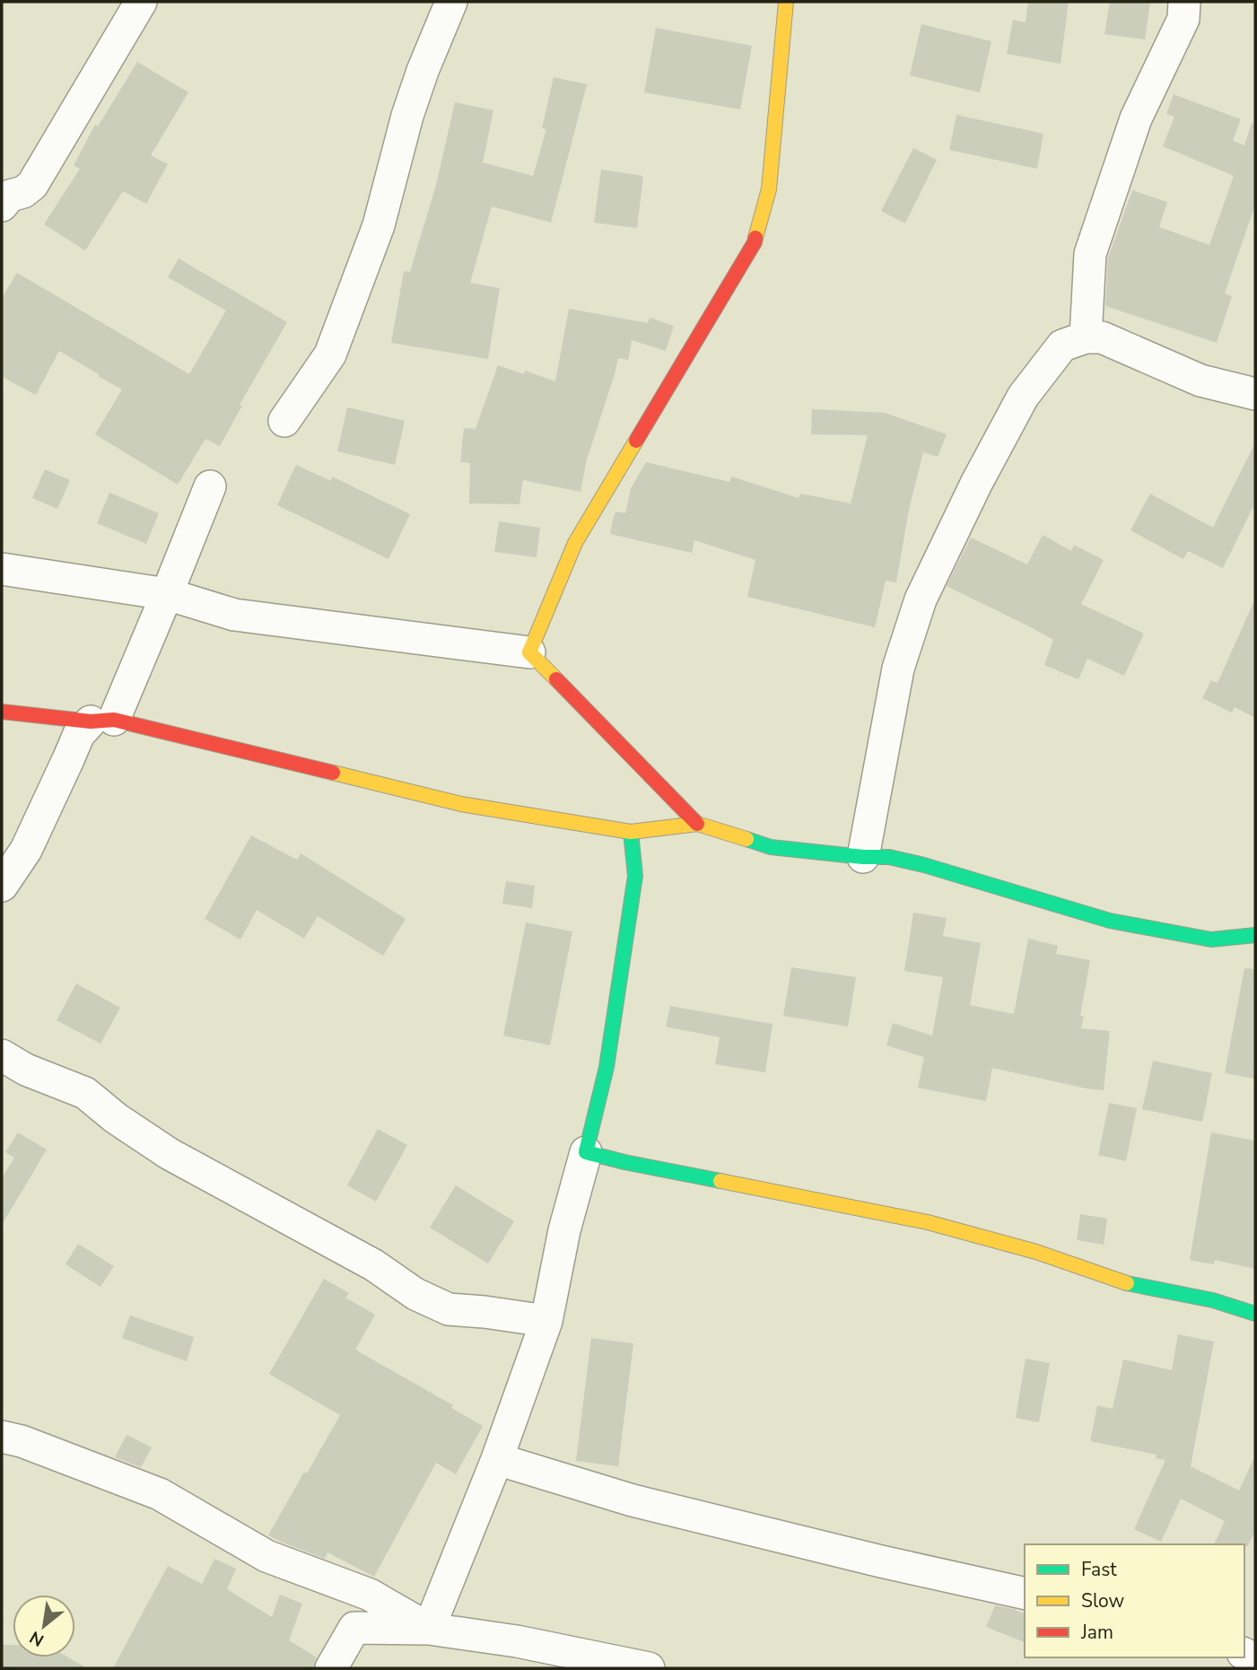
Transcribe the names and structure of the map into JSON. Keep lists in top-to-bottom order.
{
  "legend": ["Fast", "Slow", "Jam"],
  "north": "bottom left"
}
